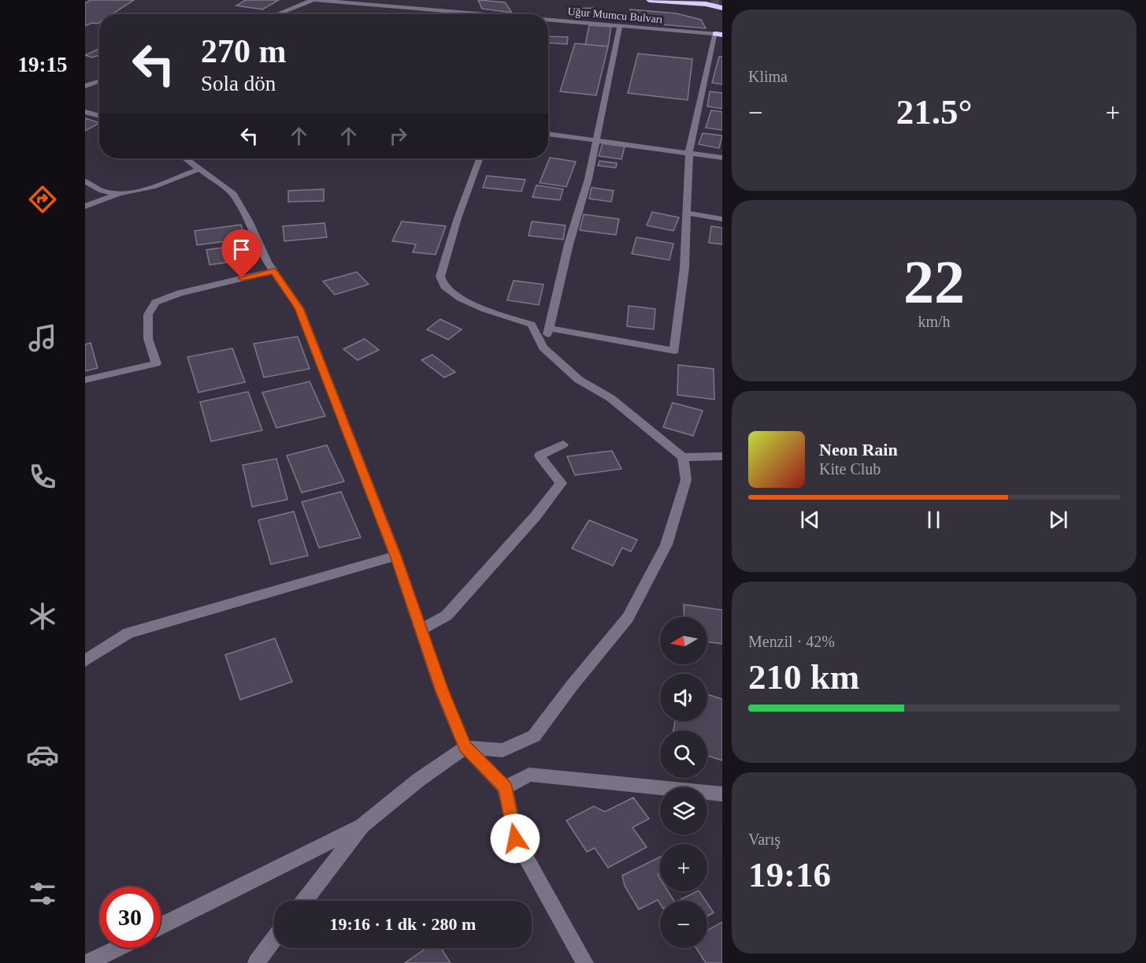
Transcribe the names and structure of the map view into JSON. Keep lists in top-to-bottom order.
{
  "streets": {
    "street": ["Uğur Mumcu Bulvarı"]
  },
  "north": "left",
  "page": {
    "tabs": "19:15",
    "tile": [
      "Klima",
      ["22", "km/h"],
      ["Menzil · 42%", "210 km"],
      ["Varış", "19:16"]
    ],
    "turn": ["270 m", "Sola dön"],
    "heat": ["−", "21.5°", "+"],
    "song": ["Neon Rain", "Kite Club"],
    "map_buttons": ["+", "−"],
    "limit": "30",
    "trip": "19:16 · 1 dk · 280 m"
  }
}
